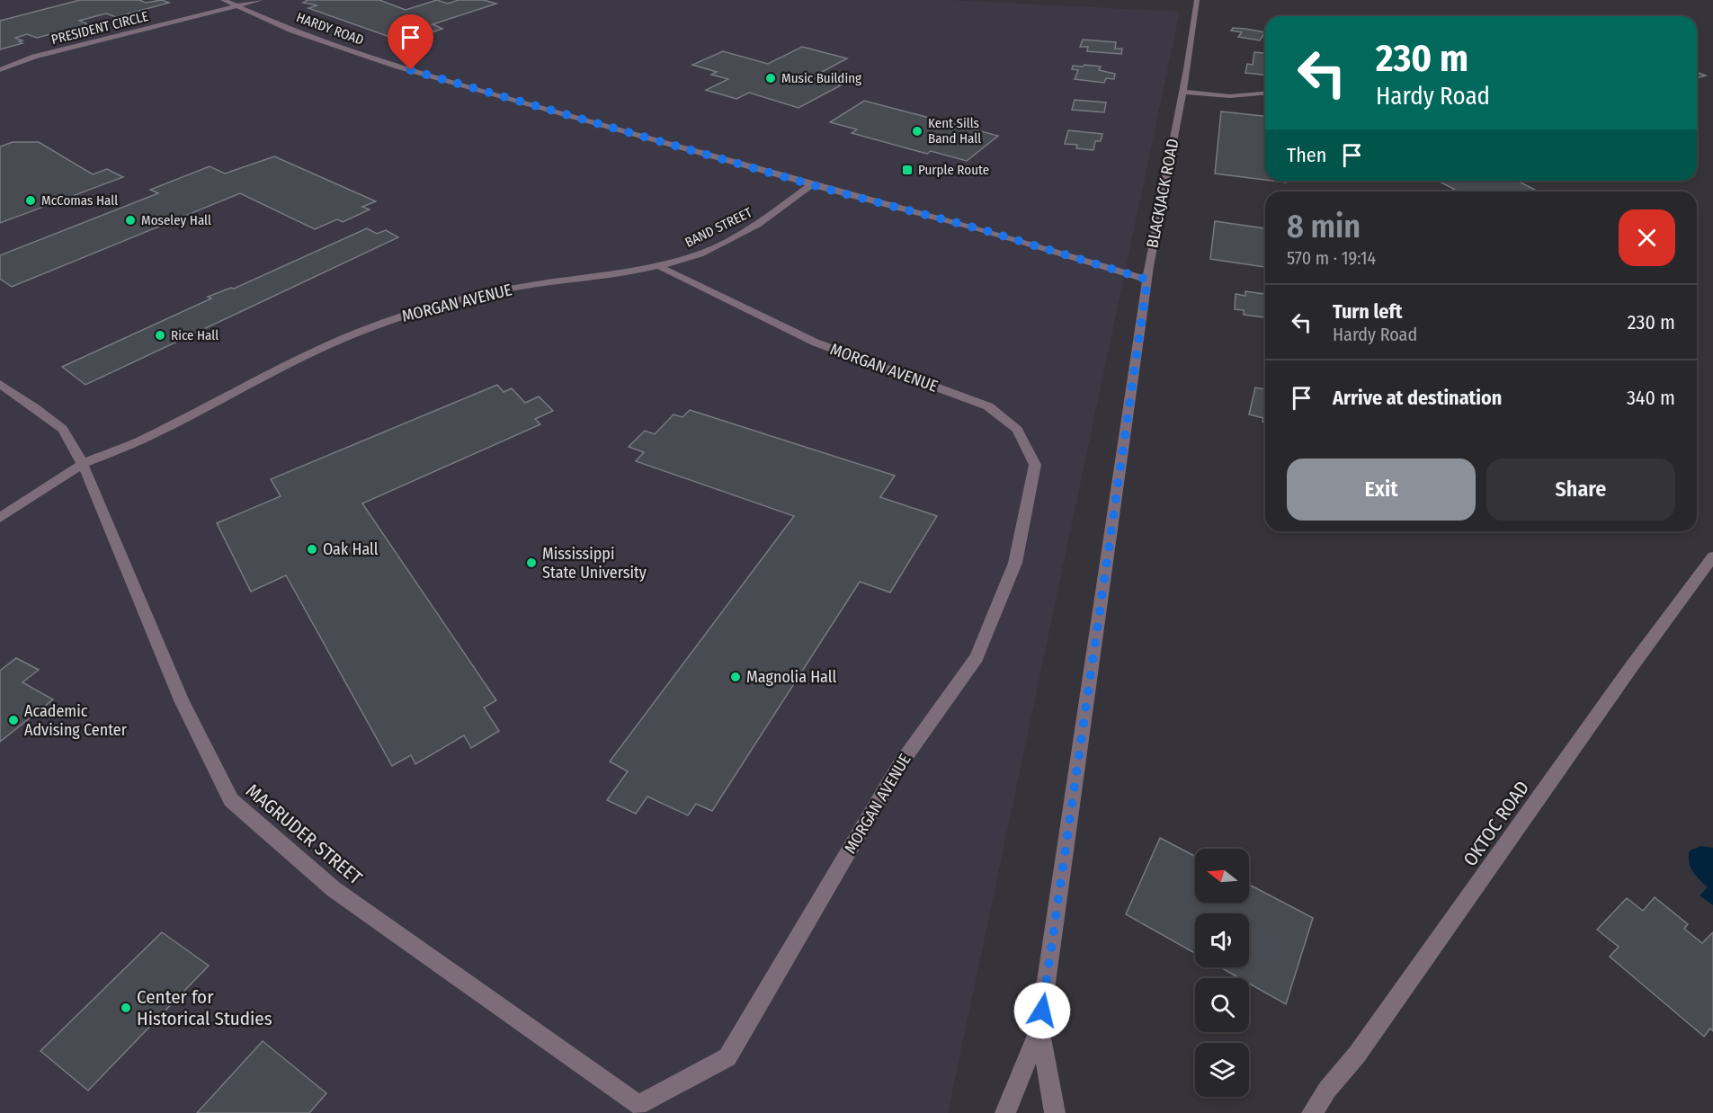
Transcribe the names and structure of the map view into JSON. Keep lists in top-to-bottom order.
{
  "streets": {
    "street": [
      "PRESIDENT CIRCLE",
      "HARDY ROAD",
      "BLACKJACK ROAD",
      "BAND STREET",
      "MORGAN AVENUE",
      "OKTOC ROAD",
      "MAGRUDER STREET"
    ]
  },
  "crossings": [
    ["PRESIDENT CIRCLE", "HARDY ROAD"],
    ["HARDY ROAD", "BLACKJACK ROAD"],
    ["HARDY ROAD", "BAND STREET"],
    ["BAND STREET", "MORGAN AVENUE"],
    ["MORGAN AVENUE", "MAGRUDER STREET"]
  ],
  "places": {
    "other": [
      "Music Building",
      "Kent Sills Band Hall",
      "McComas Hall",
      "Moseley Hall",
      "Rice Hall",
      "Oak Hall",
      "Mississippi State University",
      "Magnolia Hall",
      "Academic Advising Center",
      "Center for Historical Studies"
    ],
    "transit": ["Purple Route"]
  },
  "north": "left",
  "page": {
    "turn": ["230 m", "Hardy Road"],
    "then": "Then",
    "heading": ["8 min", "570 m · 19:14"],
    "list": [
      {
        "name": "Turn left",
        "note": "Hardy Road",
        "value": "230 m"
      },
      {
        "name": "Arrive at destination",
        "value": "340 m"
      }
    ],
    "buttons": ["Exit", "Share"]
  }
}
